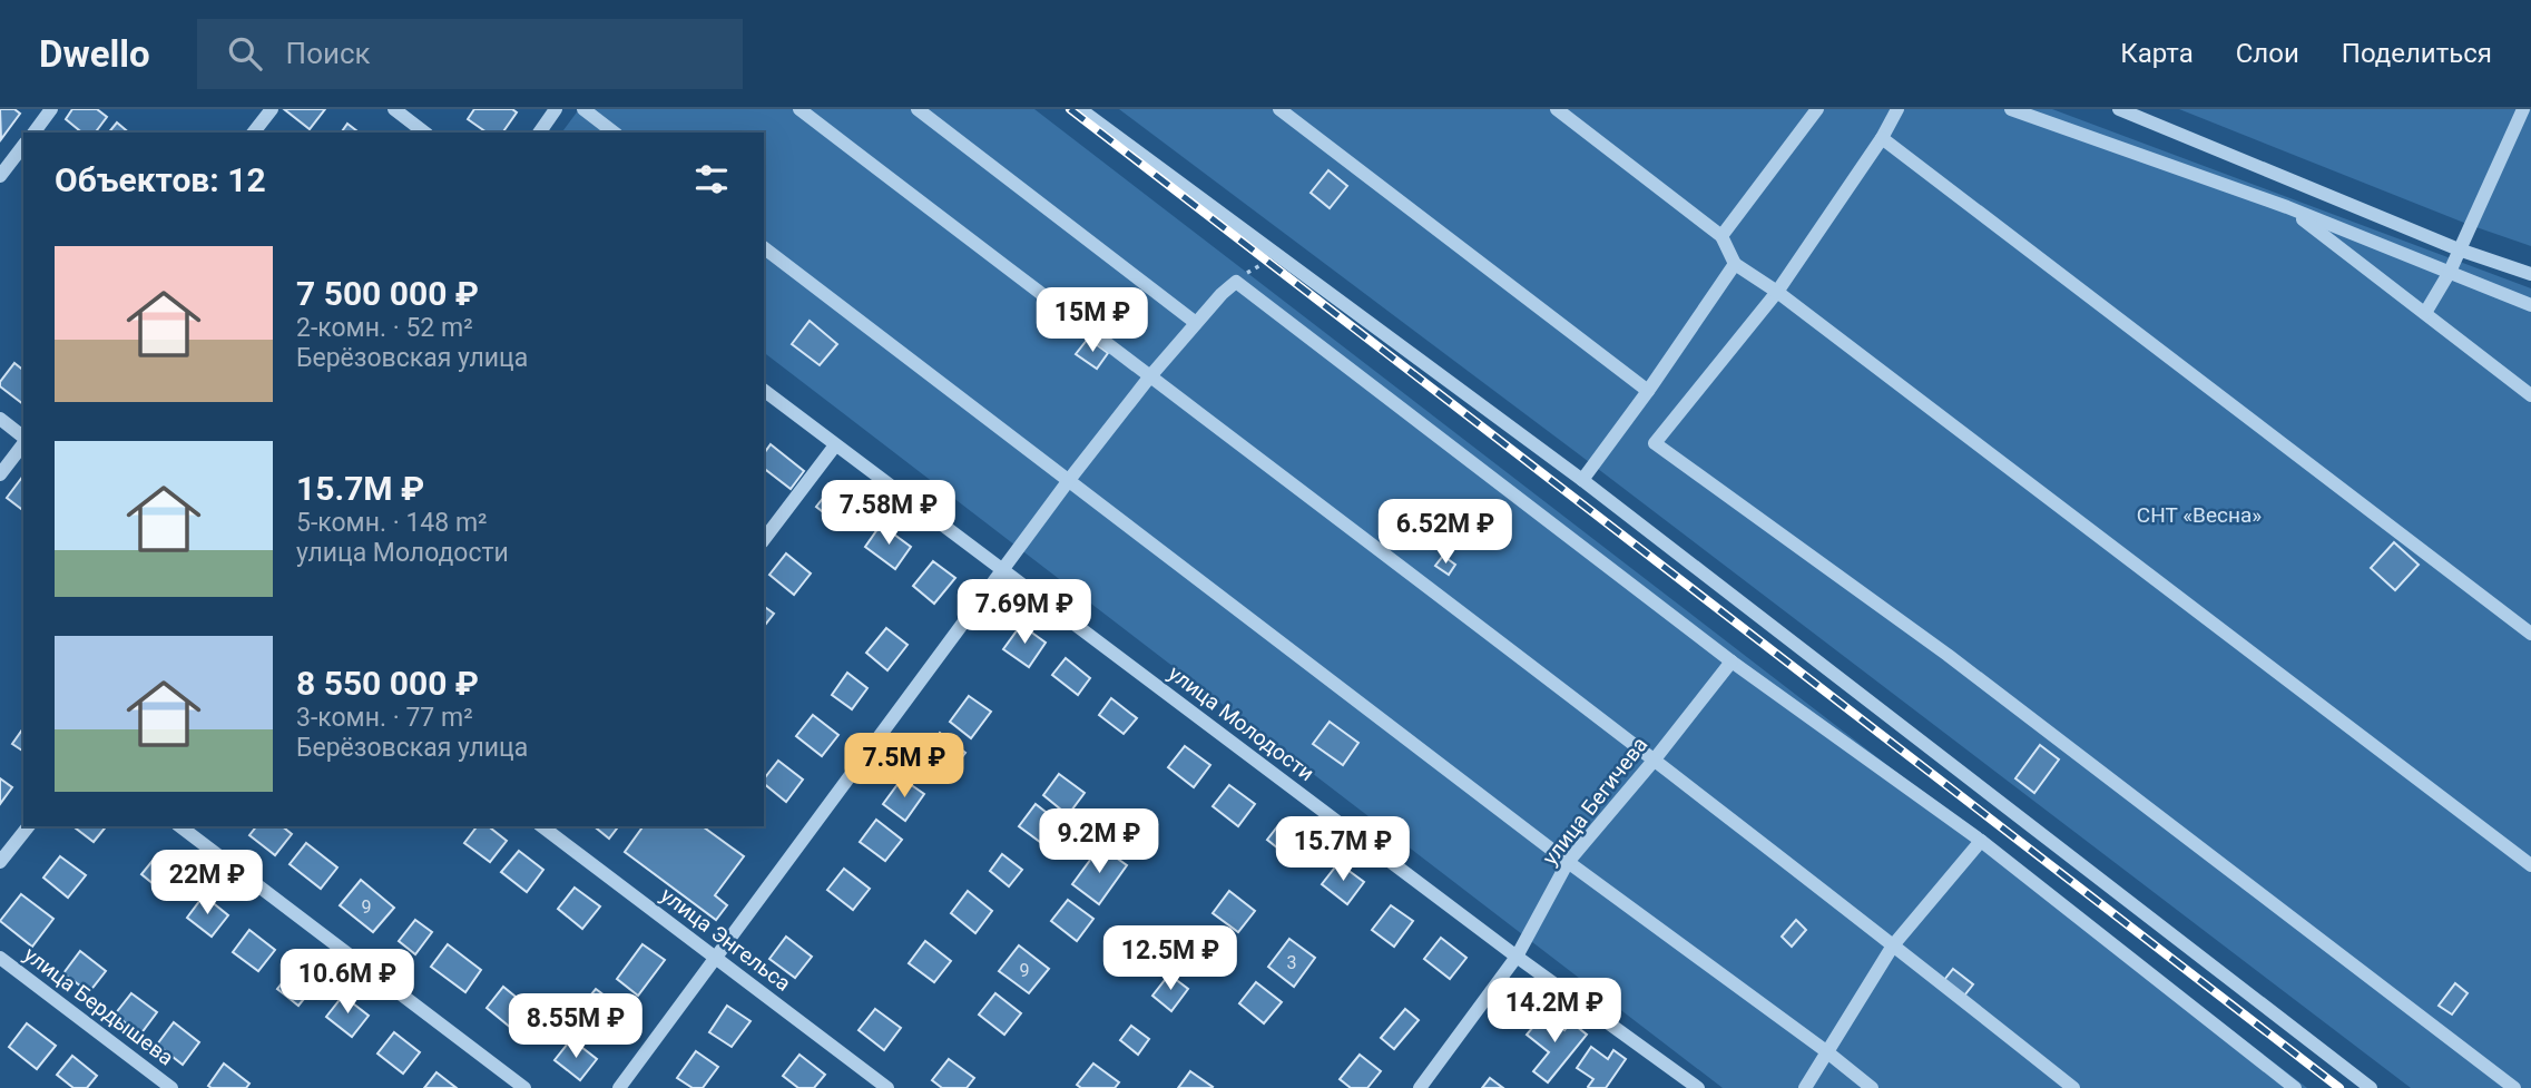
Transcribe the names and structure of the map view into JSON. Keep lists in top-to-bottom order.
{
  "streets": {
    "street": [
      "улица Молодости",
      "улица Бегичева",
      "улица Энгельса",
      "улица Бердышева"
    ]
  },
  "crossings": [
    ["улица Молодости", "улица Бегичева"]
  ],
  "parks": ["СНТ «Весна»"],
  "house_numbers": ["9", "3", "9"],
  "page": {
    "header": "Dwello",
    "search": "Поиск",
    "nav": ["Карта", "Слои", "Поделиться"],
    "heading": "Объектов: 12",
    "list": [
      {
        "name": "7 500 000 ₽",
        "note": "2-комн. · 52 m² · Берёзовская улица"
      },
      {
        "name": "15.7M ₽",
        "note": "5-комн. · 148 m² · улица Молодости"
      },
      {
        "name": "8 550 000 ₽",
        "note": "3-комн. · 77 m² · Берёзовская улица"
      }
    ],
    "price": [
      "15M ₽",
      "7.58M ₽",
      "6.52M ₽",
      "7.69M ₽",
      "7.5M ₽",
      "9.2M ₽",
      "15.7M ₽",
      "22M ₽",
      "12.5M ₽",
      "10.6M ₽",
      "14.2M ₽",
      "8.55M ₽"
    ]
  }
}
